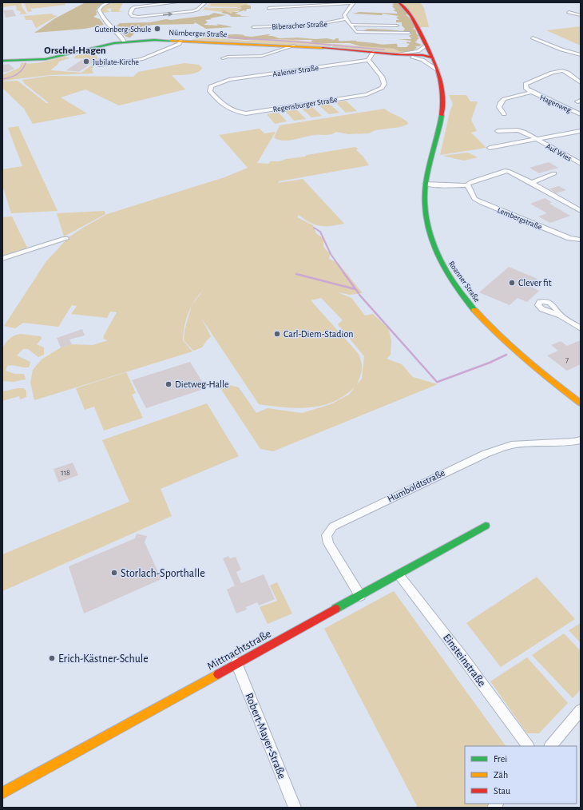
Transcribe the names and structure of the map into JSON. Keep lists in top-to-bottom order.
{
  "streets": {
    "street": [
      "Biberacher Straße",
      "Nürnberger Straße",
      "Aalener Straße",
      "Hagenweg",
      "Regensburger Straße",
      "Auf Wies",
      "Lembergstraße",
      "Roanner Straße",
      "Humboldtstraße",
      "Mittnachtstraße",
      "Einsteinstraße",
      "Robert-Mayer-Straße"
    ]
  },
  "crossings": [
    ["Nürnberger Straße", "Roanner Straße"],
    ["Aalener Straße", "Regensburger Straße"],
    ["Humboldtstraße", "Mittnachtstraße"],
    ["Mittnachtstraße", "Einsteinstraße"],
    ["Mittnachtstraße", "Robert-Mayer-Straße"]
  ],
  "districts": ["Orschel-Hagen"],
  "places": [
    "Gutenberg-Schule",
    "Jubilate-Kirche",
    "Clever fit",
    "Carl-Diem-Stadion",
    "Dietweg-Halle",
    "Storlach-Sporthalle",
    "Erich-Kästner-Schule"
  ],
  "house_numbers": ["7", "118"],
  "legend": ["Frei", "Zäh", "Stau"]
}
